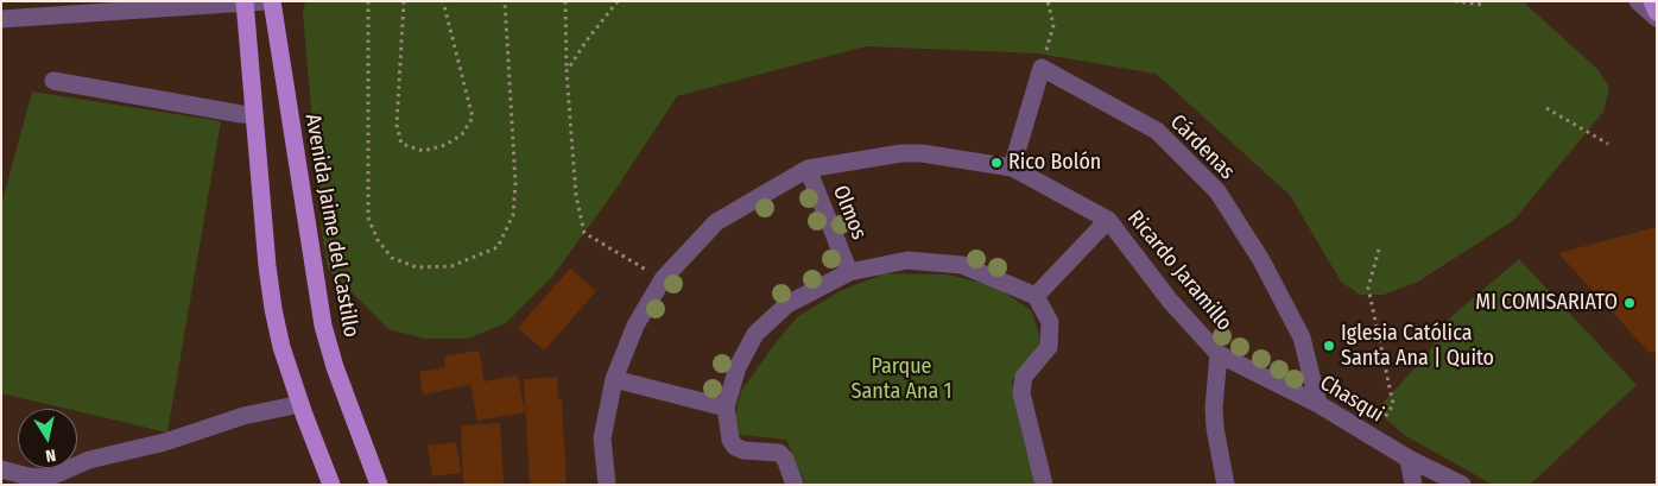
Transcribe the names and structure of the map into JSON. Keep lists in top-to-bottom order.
{
  "streets": {
    "main road": ["Avenida Jaime del Castillo"],
    "street": [
      "Cárdenas",
      "Olmos",
      "Ricardo Jaramillo",
      "Chasqui"
    ]
  },
  "crossings": [
    ["Cárdenas", "Chasqui"],
    ["Olmos", "Ricardo Jaramillo"],
    ["Ricardo Jaramillo", "Chasqui"]
  ],
  "parks": ["Parque Santa Ana 1"],
  "places": ["Rico Bolón", "MI COMISARIATO", "Iglesia Católica Santa Ana | Quito"],
  "north": "bottom"
}
